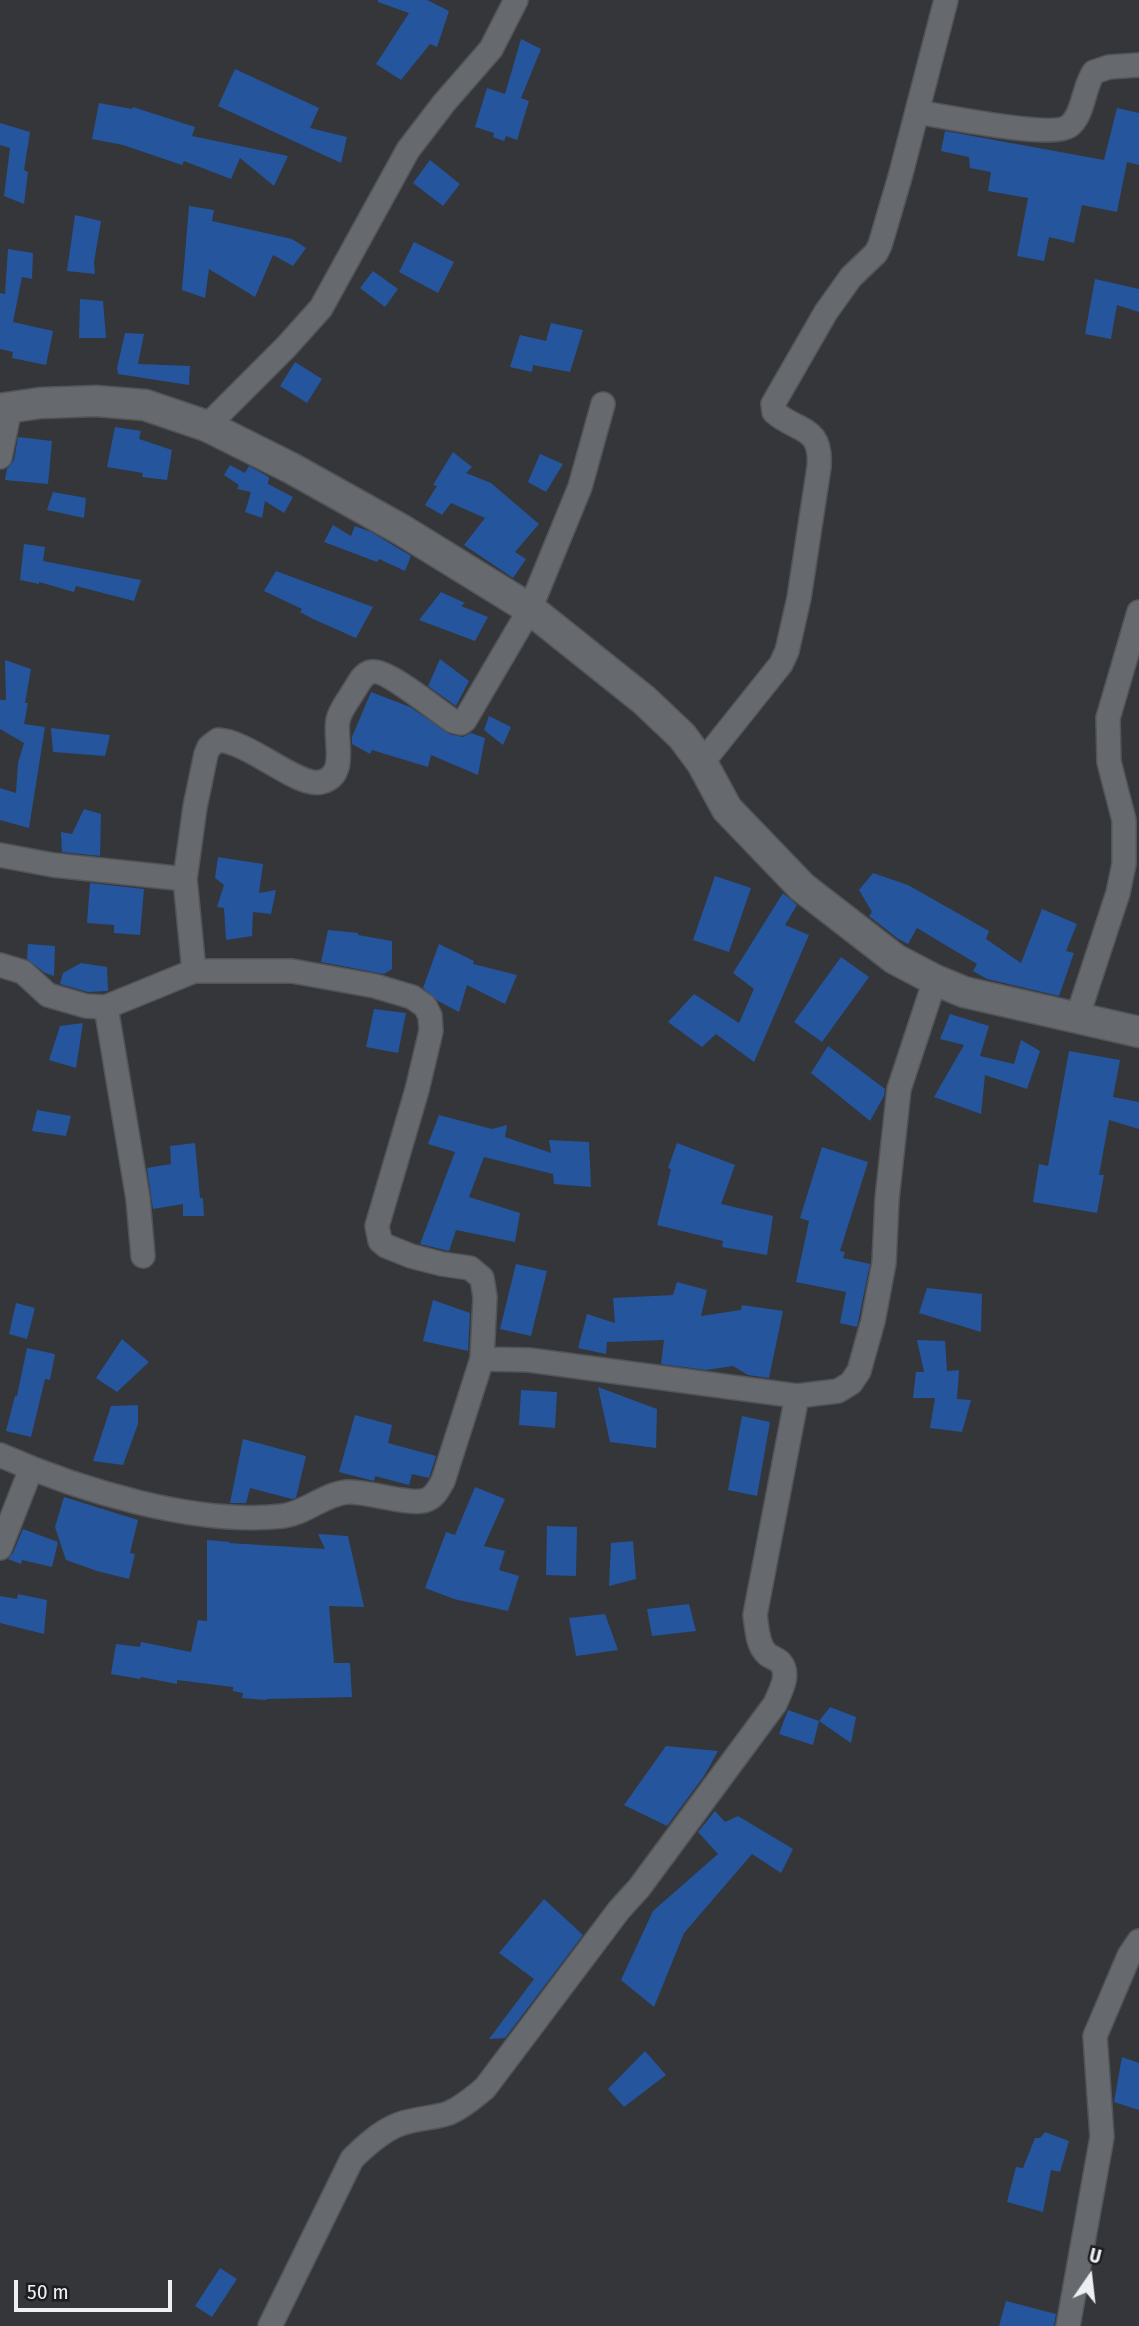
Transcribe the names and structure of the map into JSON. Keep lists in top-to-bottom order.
{
  "scale_bar": "50 m",
  "north": "top"
}
